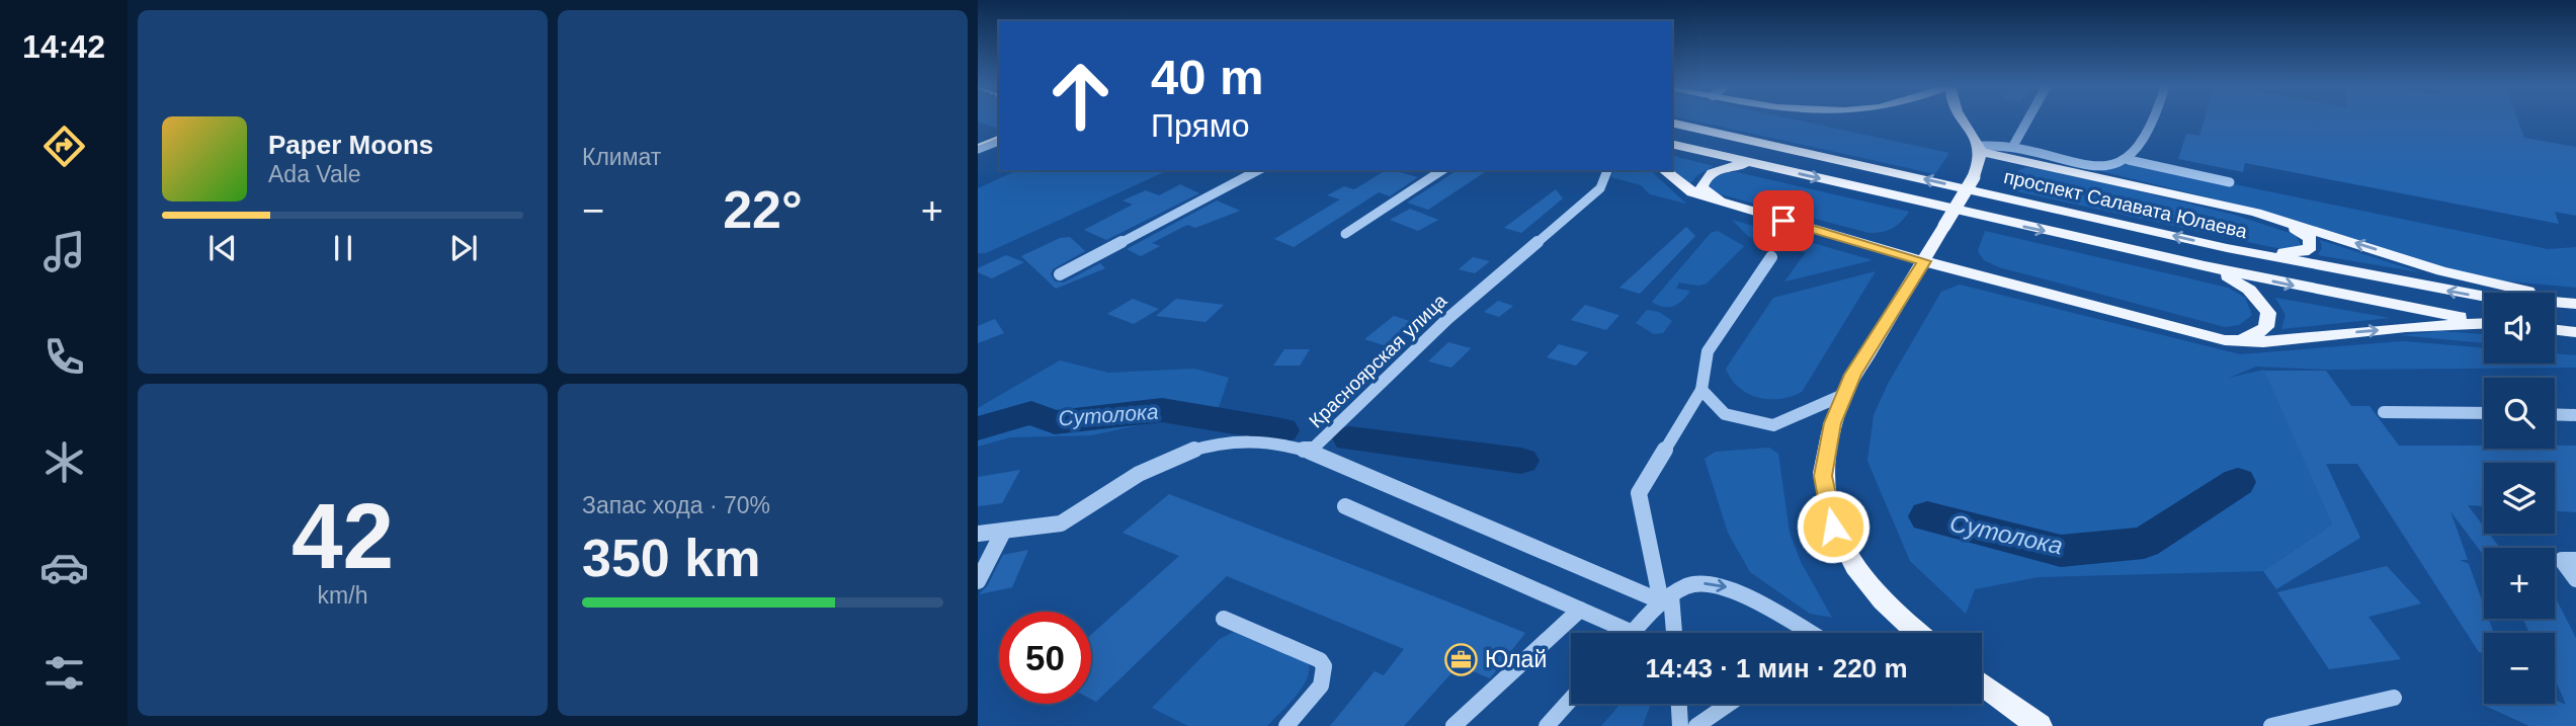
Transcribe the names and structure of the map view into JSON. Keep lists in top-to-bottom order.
{
  "streets": {
    "main road": ["проспект Салавата Юлаева"],
    "street": ["Красноярская улица"]
  },
  "water": ["Сутолока"],
  "places": {
    "office": ["Юлай"]
  },
  "page": {
    "tabs": "14:42",
    "tile": [
      "Климат",
      ["42", "km/h"],
      ["Запас хода · 70%", "350 km"]
    ],
    "turn": ["40 m", "Прямо"],
    "song": ["Paper Moons", "Ada Vale"],
    "heat": ["−", "22°", "+"],
    "map_buttons": ["+", "−"],
    "limit": "50",
    "trip": "14:43 · 1 мин · 220 m"
  }
}
